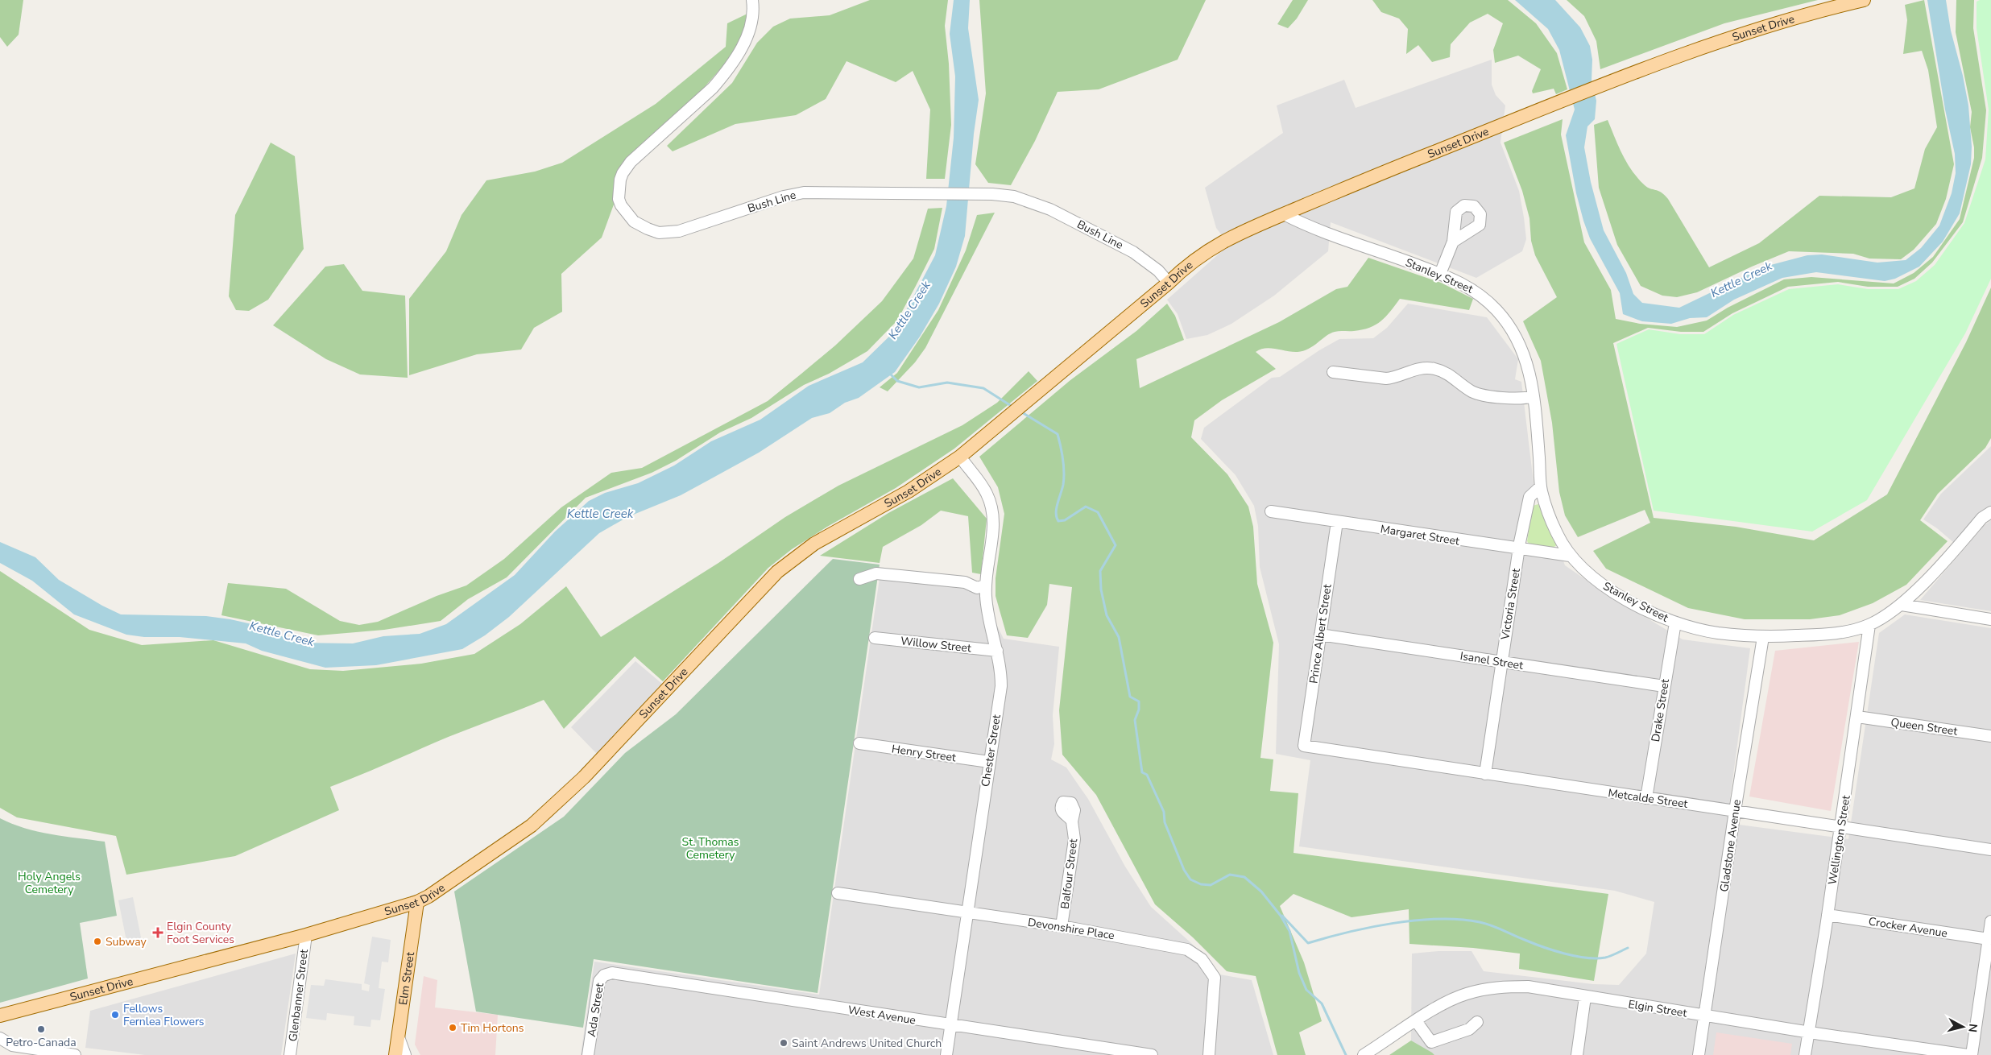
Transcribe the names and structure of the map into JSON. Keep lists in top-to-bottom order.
{
  "streets": {
    "main road": ["Sunset Drive", "Elm Street"],
    "street": [
      "Bush Line",
      "Stanley Street",
      "Margaret Street",
      "Victoria Street",
      "Prince Albert Street",
      "Willow Street",
      "Isanel Street",
      "Drake Street",
      "Queen Street",
      "Chester Street",
      "Henry Street",
      "Metcalde Street",
      "Wellington Street",
      "Gladstone Avenue",
      "Balfour Street",
      "Crocker Avenue",
      "Devonshire Place",
      "Glenbanner Street",
      "Elgin Street",
      "Ada Street",
      "West Avenue"
    ]
  },
  "crossings": [
    ["Sunset Drive", "Bush Line"],
    ["Sunset Drive", "Stanley Street"],
    ["Sunset Drive", "Chester Street"],
    ["Sunset Drive", "Elm Street"],
    ["Sunset Drive", "Glenbanner Street"],
    ["Stanley Street", "Margaret Street"],
    ["Stanley Street", "Victoria Street"],
    ["Stanley Street", "Drake Street"],
    ["Stanley Street", "Wellington Street"],
    ["Stanley Street", "Gladstone Avenue"],
    ["Margaret Street", "Victoria Street"],
    ["Margaret Street", "Prince Albert Street"],
    ["Victoria Street", "Isanel Street"],
    ["Victoria Street", "Metcalde Street"],
    ["Prince Albert Street", "Isanel Street"],
    ["Prince Albert Street", "Metcalde Street"],
    ["Willow Street", "Chester Street"],
    ["Isanel Street", "Drake Street"],
    ["Drake Street", "Metcalde Street"],
    ["Queen Street", "Wellington Street"],
    ["Chester Street", "Henry Street"],
    ["Chester Street", "Devonshire Place"],
    ["Chester Street", "West Avenue"],
    ["Metcalde Street", "Wellington Street"],
    ["Metcalde Street", "Gladstone Avenue"],
    ["Wellington Street", "Crocker Avenue"],
    ["Wellington Street", "Elgin Street"],
    ["Gladstone Avenue", "Elgin Street"],
    ["Balfour Street", "Devonshire Place"],
    ["Ada Street", "West Avenue"]
  ],
  "water": ["Kettle Creek"],
  "parks": ["St. Thomas Cemetery", "Holy Angels Cemetery"],
  "places": {
    "health": ["Elgin County Foot Services"],
    "other": [
      "Subway",
      "Fellows Fernlea Flowers",
      "Tim Hortons",
      "Petro-Canada",
      "Saint Andrews United Church"
    ]
  },
  "north": "right"
}
